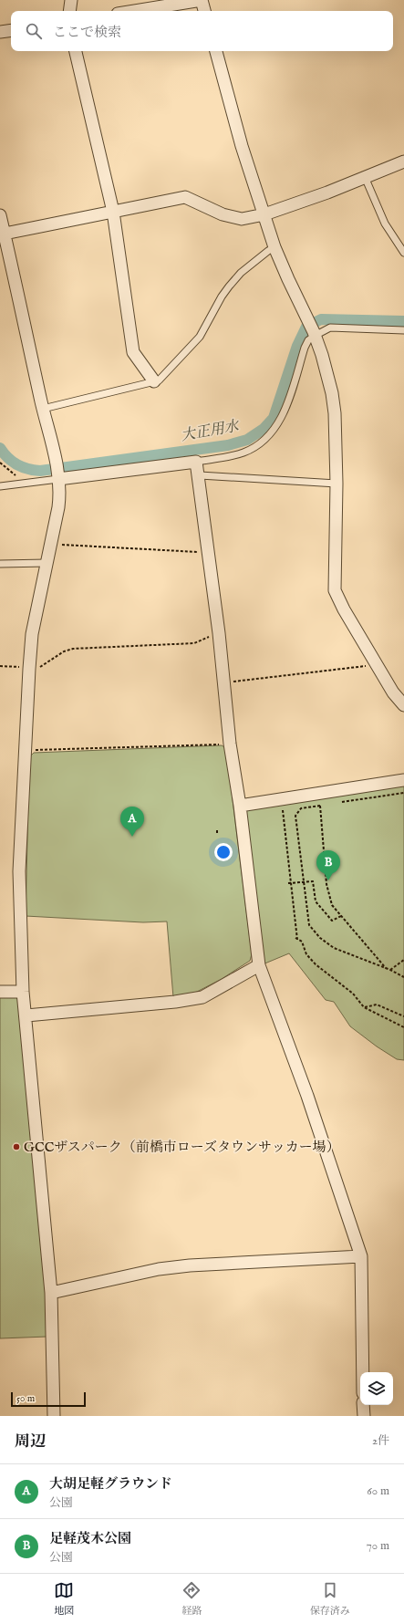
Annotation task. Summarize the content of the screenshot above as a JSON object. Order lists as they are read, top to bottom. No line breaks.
{"water":["大正用水"],"places":["GCCザスパーク（前橋市ローズタウンサッカー場）"],"scale_bar":"50 m","page":{"search":"ここで検索","pins":["A","B"],"scale":"50 m","heading":["周辺","2件"],"list":[{"mark":"A","name":"大胡足軽グラウンド","note":"公園","value":"60 m"},{"mark":"B","name":"足軽茂木公園","note":"公園","value":"70 m"}],"nav":["地図","経路","保存済み"]}}
